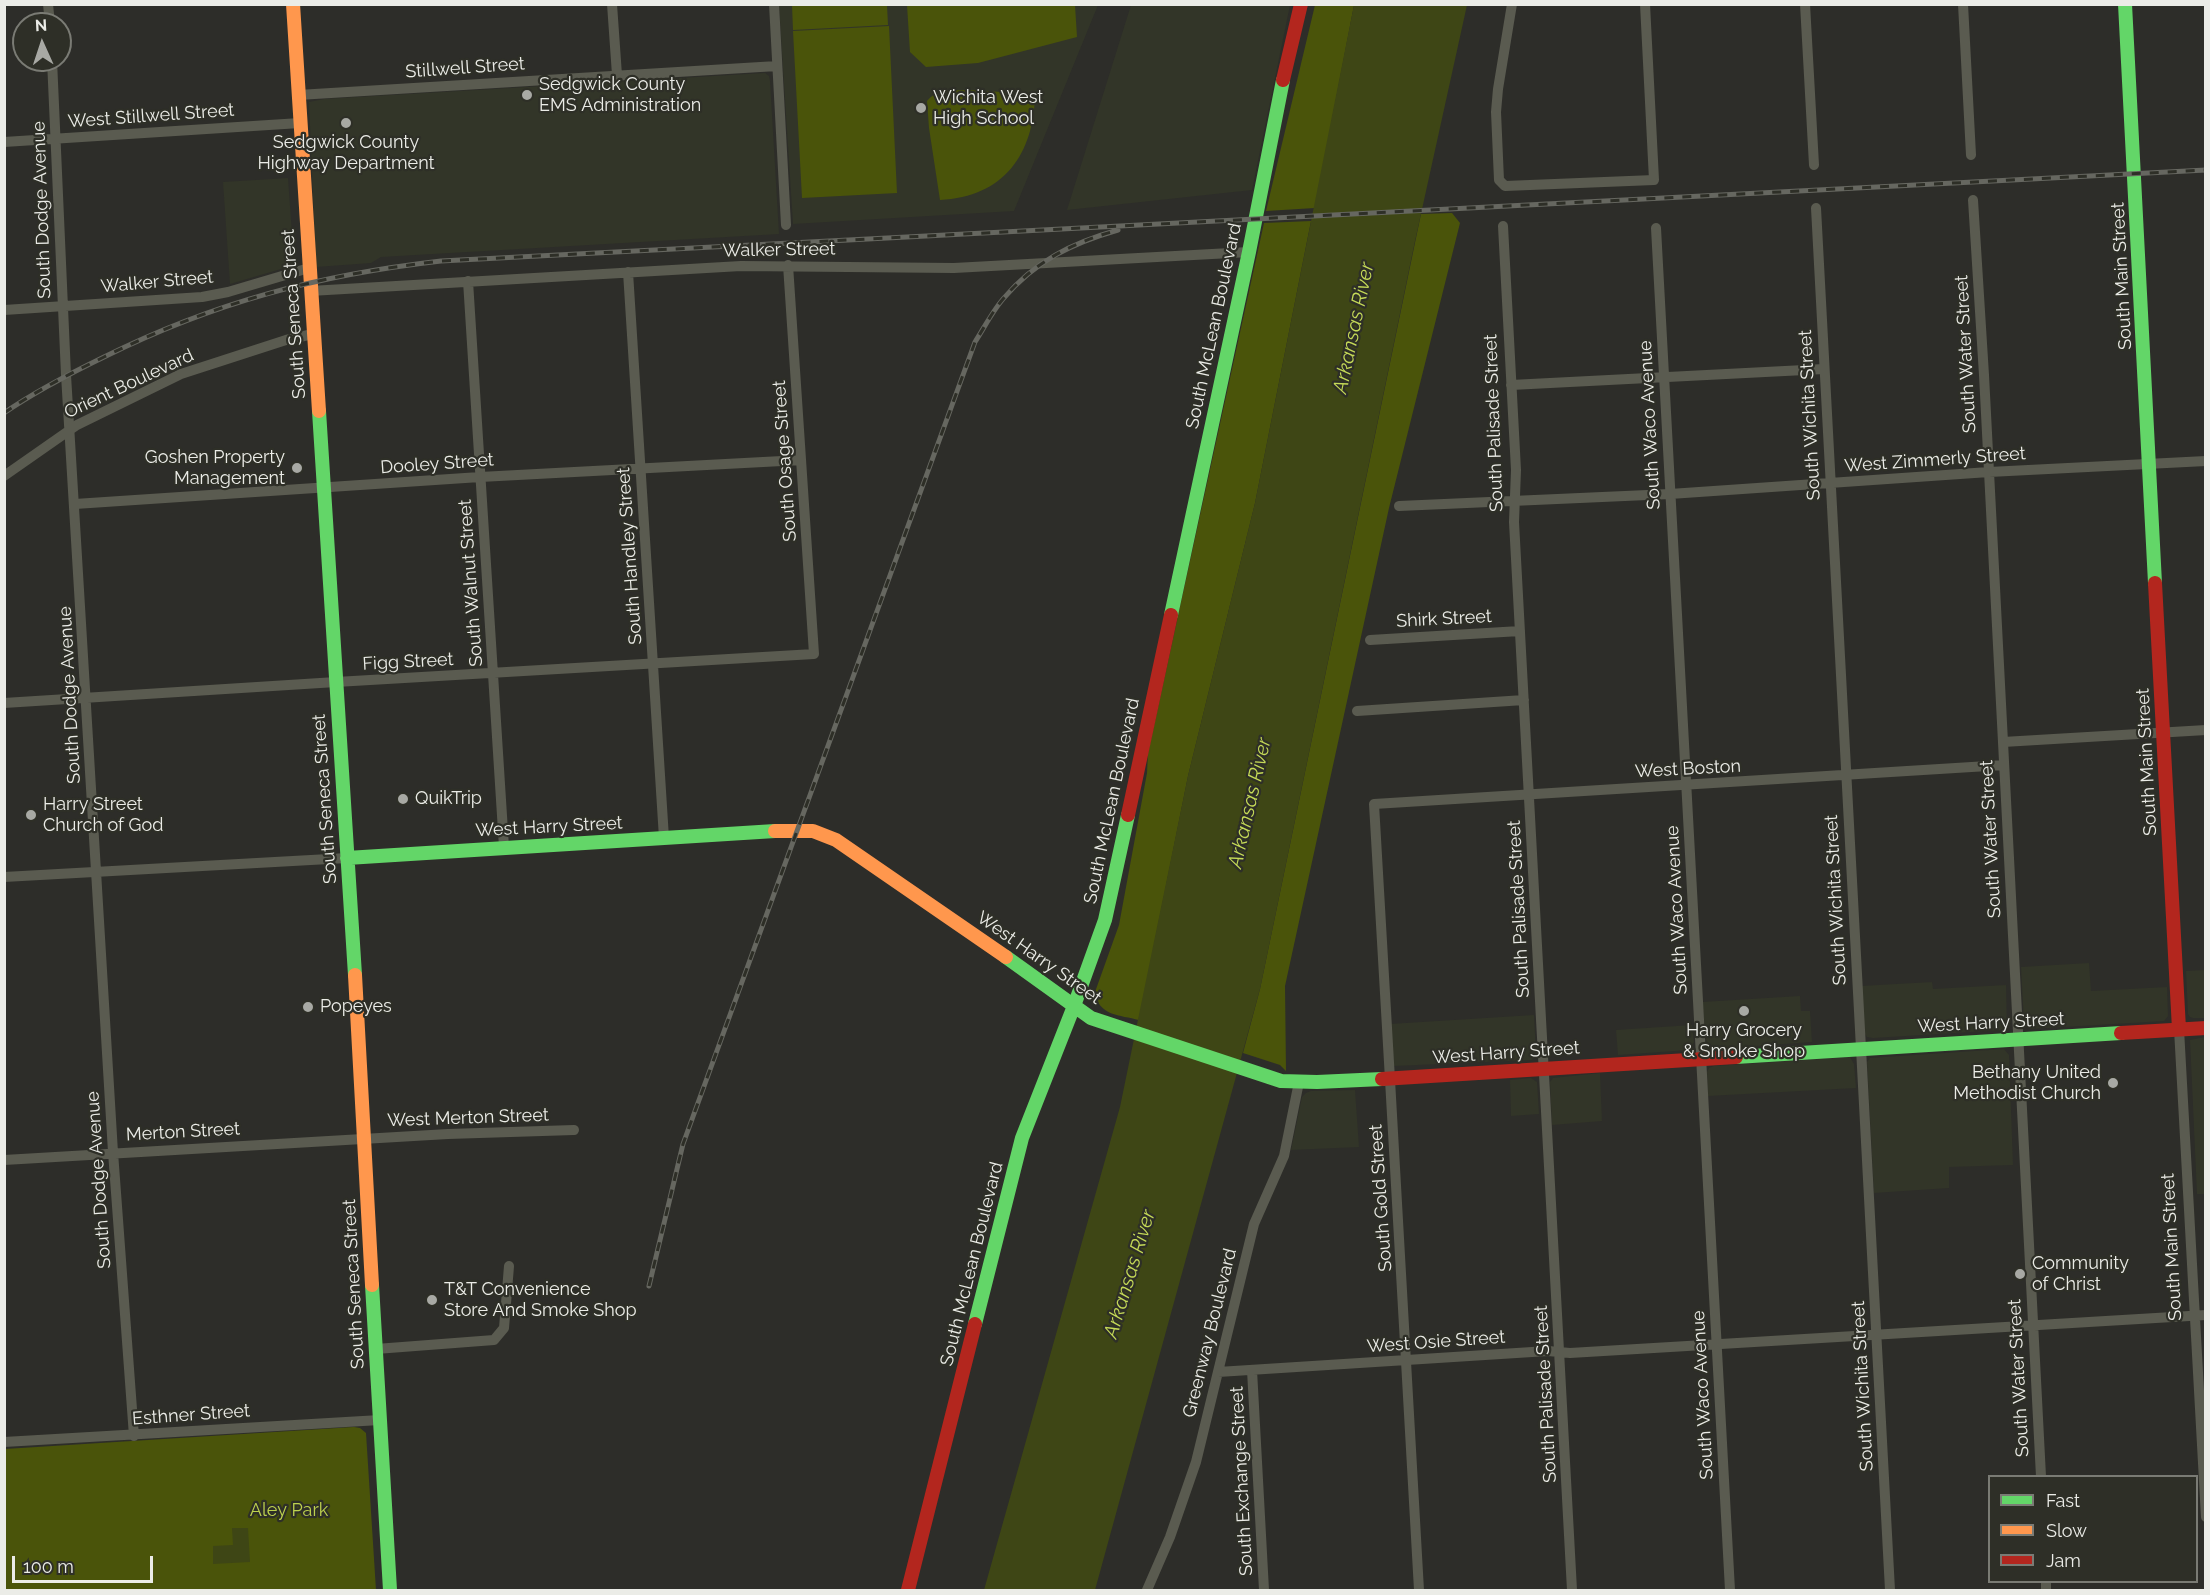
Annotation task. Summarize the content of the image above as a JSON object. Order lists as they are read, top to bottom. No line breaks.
{"streets":{"street":["Stillwell Street","West Stillwell Street","South Dodge Avenue","Walker Street","South Main Street","South Seneca Street","South McLean Boulevard","South Water Street","Orient Boulevard","South Wichita Street","South Palisade Street","South Waco Avenue","West Zimmerly Street","South Osage Street","Dooley Street","South Handley Street","South Walnut Street","Shirk Street","Figg Street","West Boston","West Harry Street","West Merton Street","Merton Street","South Gold Street","Greenway Boulevard","West Osie Street","Esthner Street","South Exchange Street"]},"crossings":[["Stillwell Street","South Seneca Street"],["West Stillwell Street","South Dodge Avenue"],["West Stillwell Street","South Seneca Street"],["South Dodge Avenue","Walker Street"],["South Dodge Avenue","Orient Boulevard"],["South Dodge Avenue","Dooley Street"],["South Dodge Avenue","Figg Street"],["South Dodge Avenue","West Harry Street"],["South Dodge Avenue","Merton Street"],["South Dodge Avenue","Esthner Street"],["Walker Street","South Seneca Street"],["Walker Street","South McLean Boulevard"],["Walker Street","South Osage Street"],["Walker Street","South Handley Street"],["Walker Street","South Walnut Street"],["South Main Street","West Zimmerly Street"],["South Main Street","West Harry Street"],["South Main Street","West Osie Street"],["South Seneca Street","Orient Boulevard"],["South Seneca Street","Dooley Street"],["South Seneca Street","Figg Street"],["South Seneca Street","West Harry Street"],["South Seneca Street","West Merton Street"],["South Seneca Street","Merton Street"],["South Seneca Street","Esthner Street"],["South McLean Boulevard","West Harry Street"],["South Water Street","West Zimmerly Street"],["South Water Street","West Boston"],["South Water Street","West Harry Street"],["South Water Street","West Osie Street"],["South Wichita Street","West Zimmerly Street"],["South Wichita Street","West Boston"],["South Wichita Street","West Harry Street"],["South Wichita Street","West Osie Street"],["South Palisade Street","West Zimmerly Street"],["South Palisade Street","Shirk Street"],["South Palisade Street","West Boston"],["South Palisade Street","West Harry Street"],["South Palisade Street","West Osie Street"],["South Waco Avenue","West Zimmerly Street"],["South Waco Avenue","West Boston"],["South Waco Avenue","West Harry Street"],["South Waco Avenue","West Osie Street"],["South Osage Street","Dooley Street"],["South Osage Street","Figg Street"],["Dooley Street","South Handley Street"],["Dooley Street","South Walnut Street"],["South Handley Street","Figg Street"],["South Handley Street","West Harry Street"],["South Walnut Street","Figg Street"],["South Walnut Street","West Harry Street"],["West Boston","South Gold Street"],["West Harry Street","South Gold Street"],["West Harry Street","Greenway Boulevard"],["West Merton Street","Merton Street"],["South Gold Street","West Osie Street"],["Greenway Boulevard","West Osie Street"],["West Osie Street","South Exchange Street"]],"water":["Arkansas River"],"parks":["Aley Park"],"places":["Sedgwick County EMS Administration","Wichita West High School","Sedgwick County Highway Department","Goshen Property Management","QuikTrip","Harry Street Church of God","Popeyes","Harry Grocery & Smoke Shop","Bethany United Methodist Church","Community of Christ","T&T Convenience Store And Smoke Shop"],"legend":["Fast","Slow","Jam"],"scale_bar":"100 m","north":"top"}
